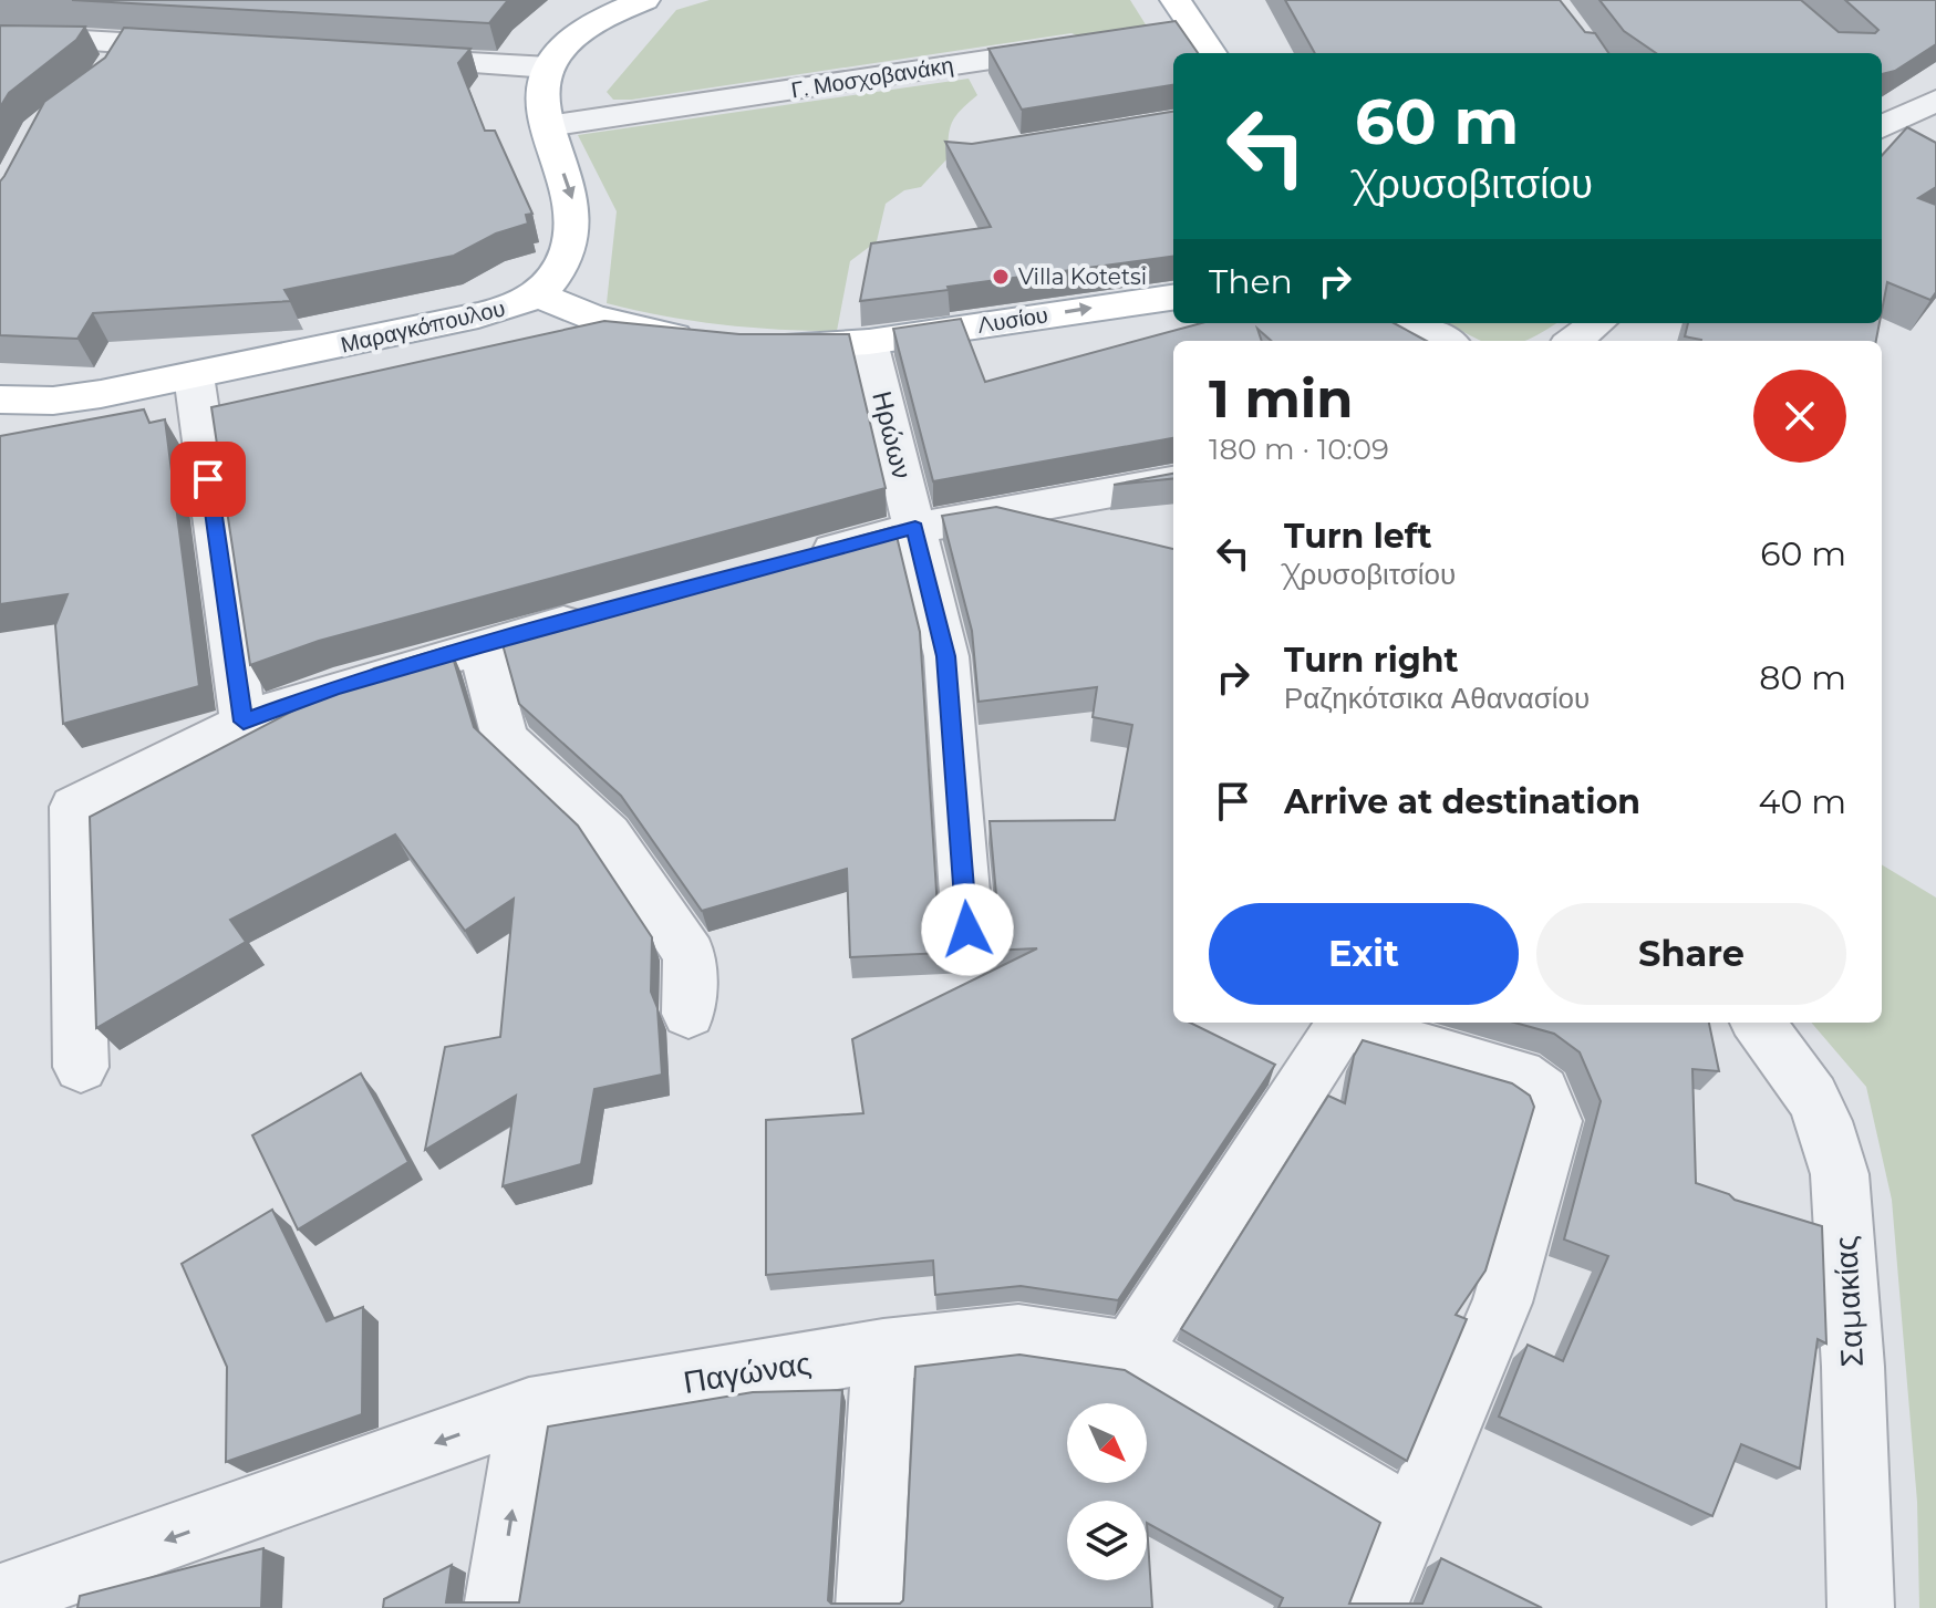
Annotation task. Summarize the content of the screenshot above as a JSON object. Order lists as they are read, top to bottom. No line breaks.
{"streets":{"main road":["Λυσίου","Μαραγκόπουλου"],"street":["Γ. Μοσχοβανάκη","Ηρώων","Σαμακίας","Παγώνας"]},"crossings":[["Γ. Μοσχοβανάκη","Μαραγκόπουλου"],["Λυσίου","Μαραγκόπουλου"],["Λυσίου","Ηρώων"]],"one_way":["Λυσίου","Παγώνας"],"places":["Villa Kotetsi"],"north":"bottom right","page":{"turn":["60 m","Χρυσοβιτσίου"],"then":"Then","heading":["1 min","180 m · 10:09"],"list":[{"name":"Turn left","note":"Χρυσοβιτσίου","value":"60 m"},{"name":"Turn right","note":"Ραζηκότσικα Αθανασίου","value":"80 m"},{"name":"Arrive at destination","value":"40 m"}],"buttons":["Exit","Share"]}}
